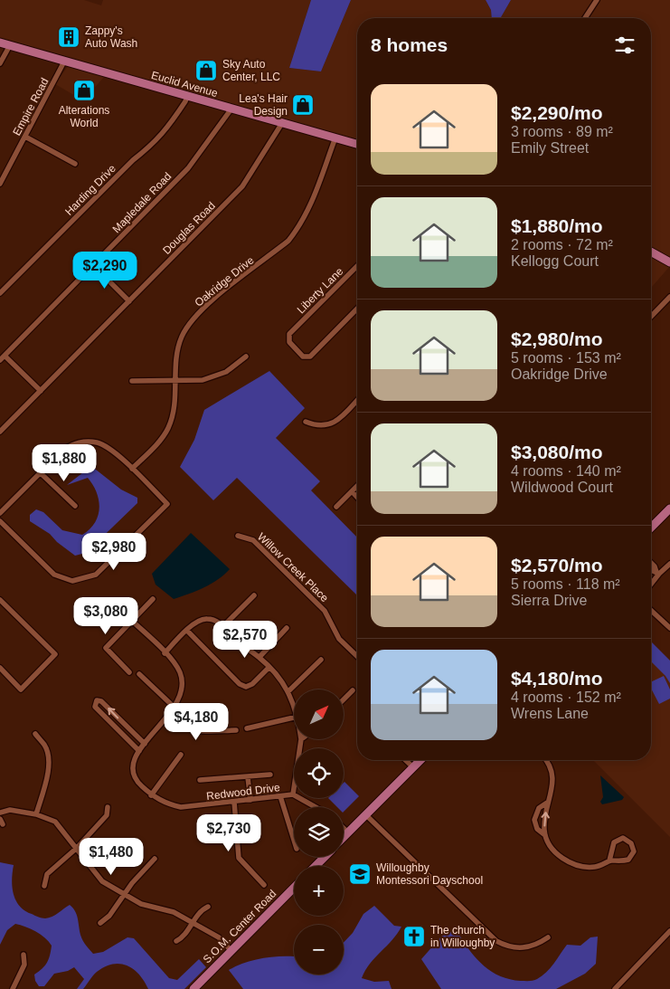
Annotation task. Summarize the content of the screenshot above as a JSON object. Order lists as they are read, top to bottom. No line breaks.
{"streets":{"main road":["Euclid Avenue","S.O.M. Center Road"],"street":["Empire Road","Harding Drive","Mapledale Road","Douglas Road","Oakridge Drive","Liberty Lane","Willow Creek Place","Redwood Drive"]},"crossings":[["Euclid Avenue","Empire Road"],["Euclid Avenue","Harding Drive"],["Euclid Avenue","Mapledale Road"],["Euclid Avenue","Douglas Road"],["Euclid Avenue","Oakridge Drive"]],"places":{"building":["Zappy's Auto Wash"],"shop":["Sky Auto Center, LLC","Alterations World","Lea's Hair Design"],"school or university":["Willoughby Montessori Dayschool"],"church":["The church in Willoughby"]},"north":"top right","page":{"heading":"8 homes","list":[{"name":"$2,290/mo","note":"3 rooms · 89 m² · Emily Street"},{"name":"$1,880/mo","note":"2 rooms · 72 m² · Kellogg Court"},{"name":"$2,980/mo","note":"5 rooms · 153 m² · Oakridge Drive"},{"name":"$3,080/mo","note":"4 rooms · 140 m² · Wildwood Court"},{"name":"$2,570/mo","note":"5 rooms · 118 m² · Sierra Drive"},{"name":"$4,180/mo","note":"4 rooms · 152 m² · Wrens Lane"}],"price":["$2,290","$1,880","$2,980","$3,080","$2,570","$4,180","$2,730","$1,480"],"map_buttons":["+","−"]}}
